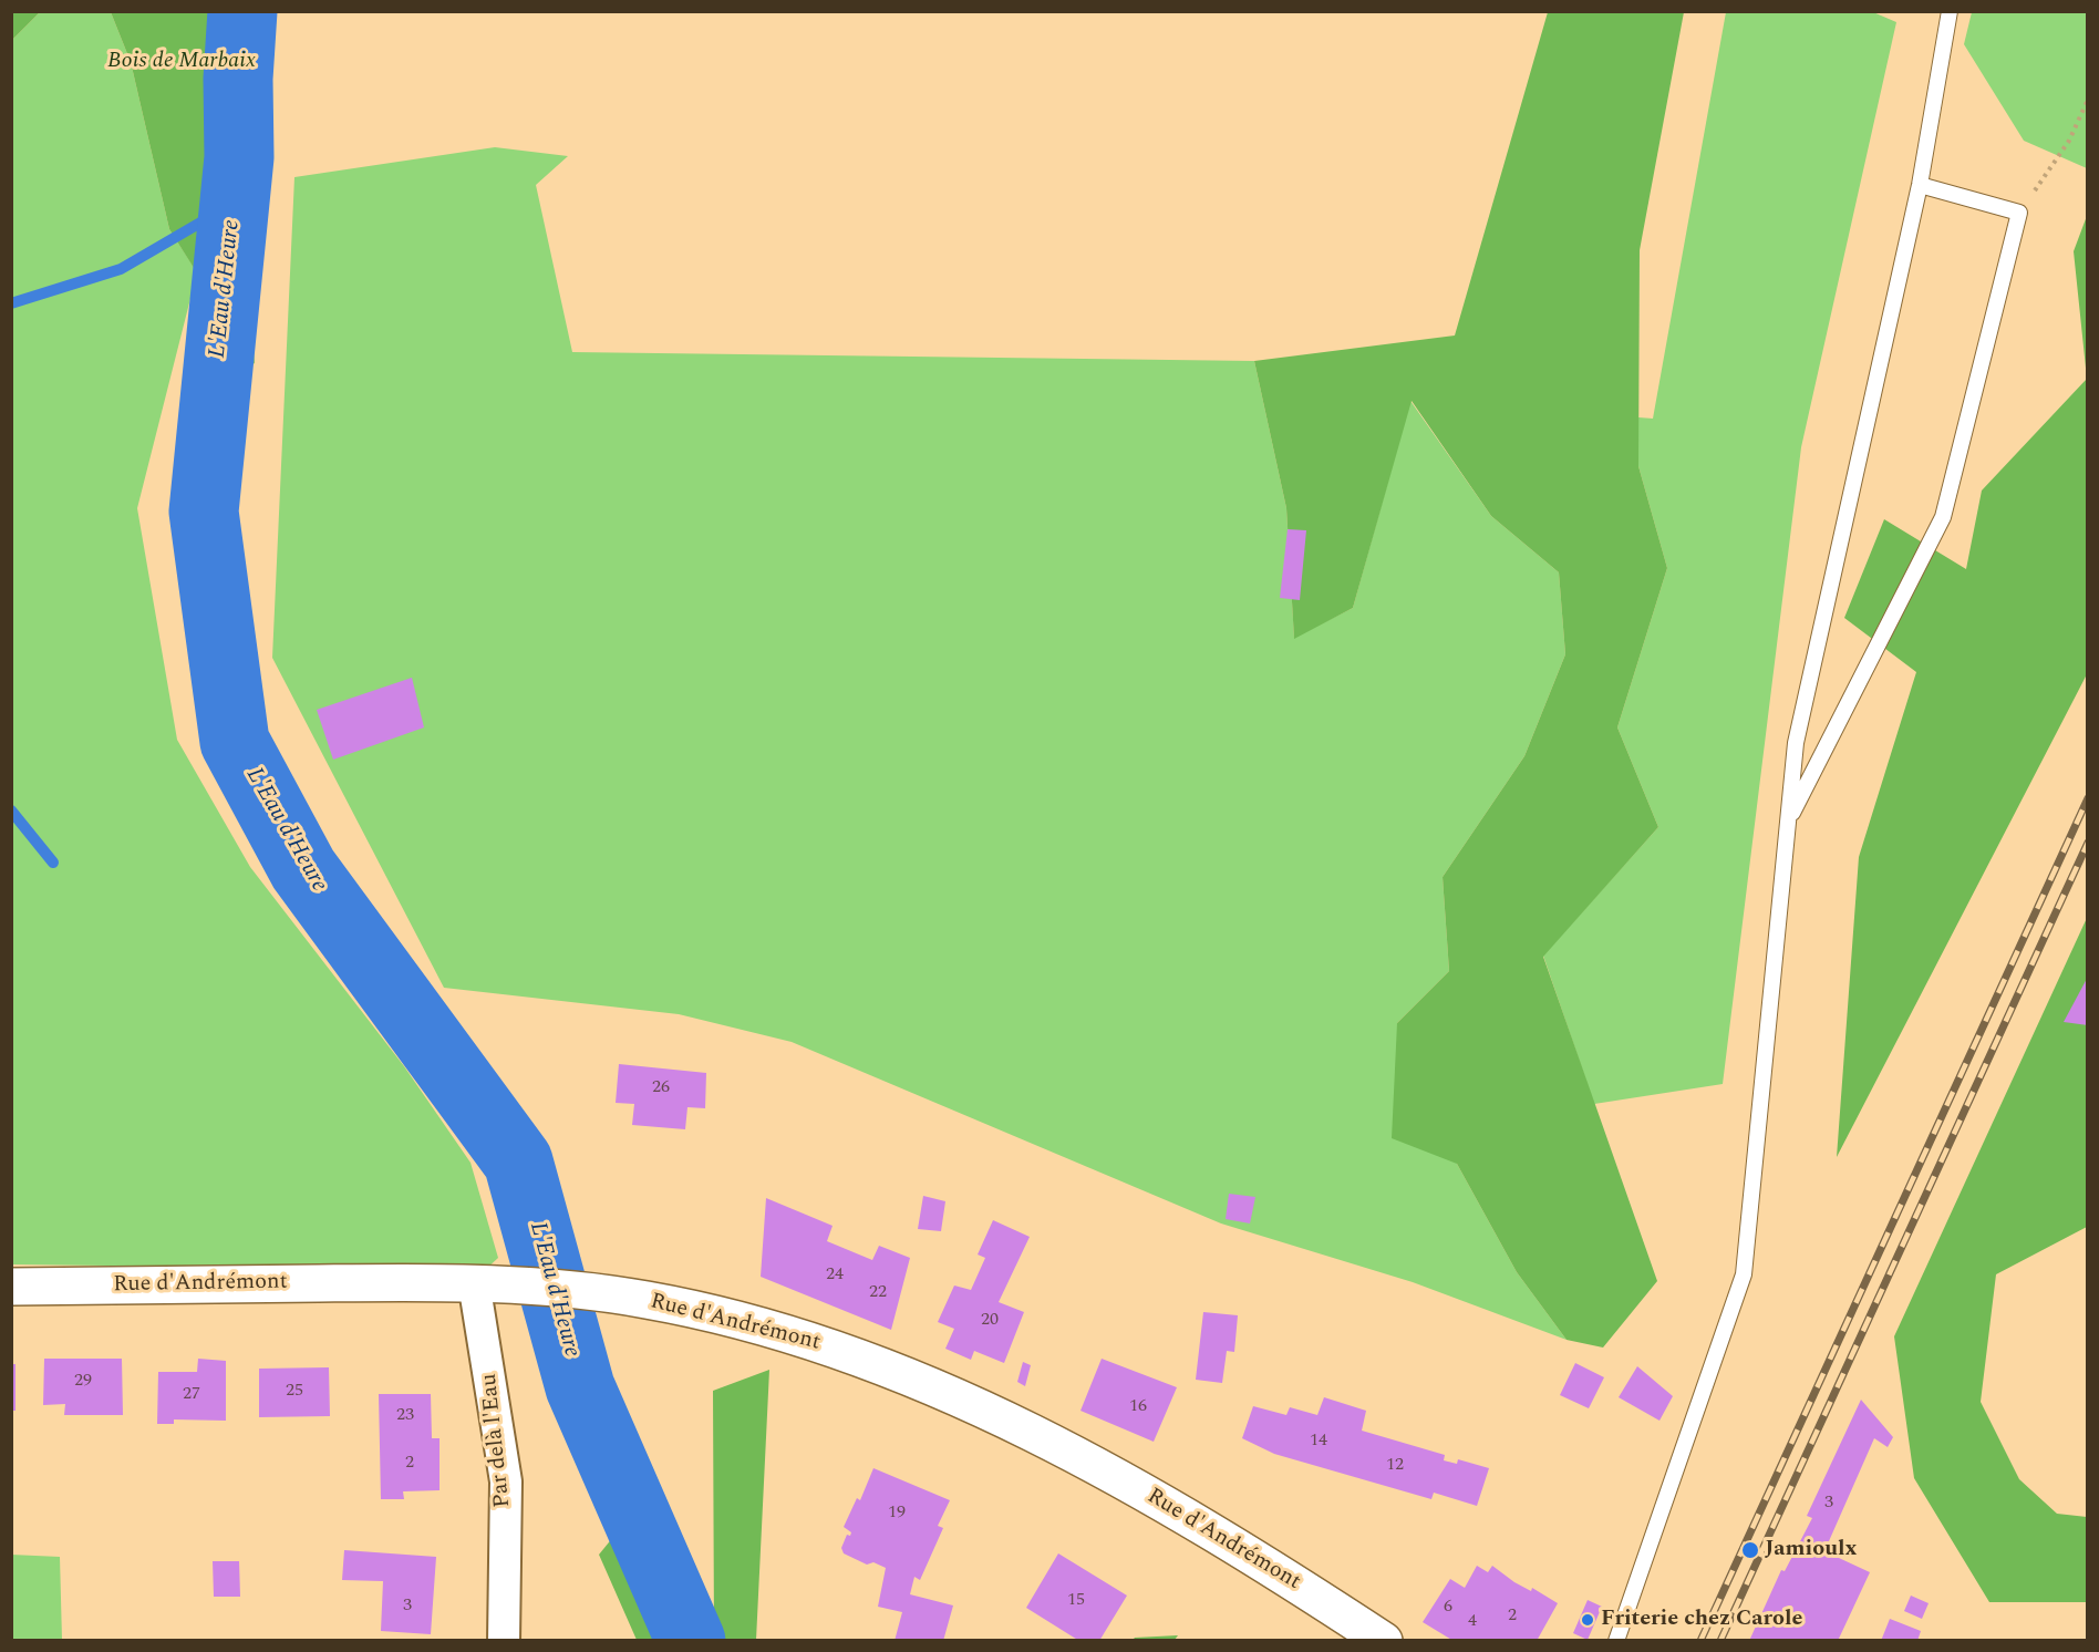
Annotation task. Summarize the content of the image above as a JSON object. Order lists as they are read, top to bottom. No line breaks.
{"streets":{"street":["Rue d'Andrémont","Par delà l'Eau"]},"crossings":[["Rue d'Andrémont","Par delà l'Eau"]],"water":["L'Eau d'Heure"],"parks":["Bois de Marbaix"],"places":["Jamioulx","Friterie chez Carole"],"house_numbers":["26","24","22","20","29","25","27","16","23","14","2","12","3","19","15","3","6","2","4"]}
